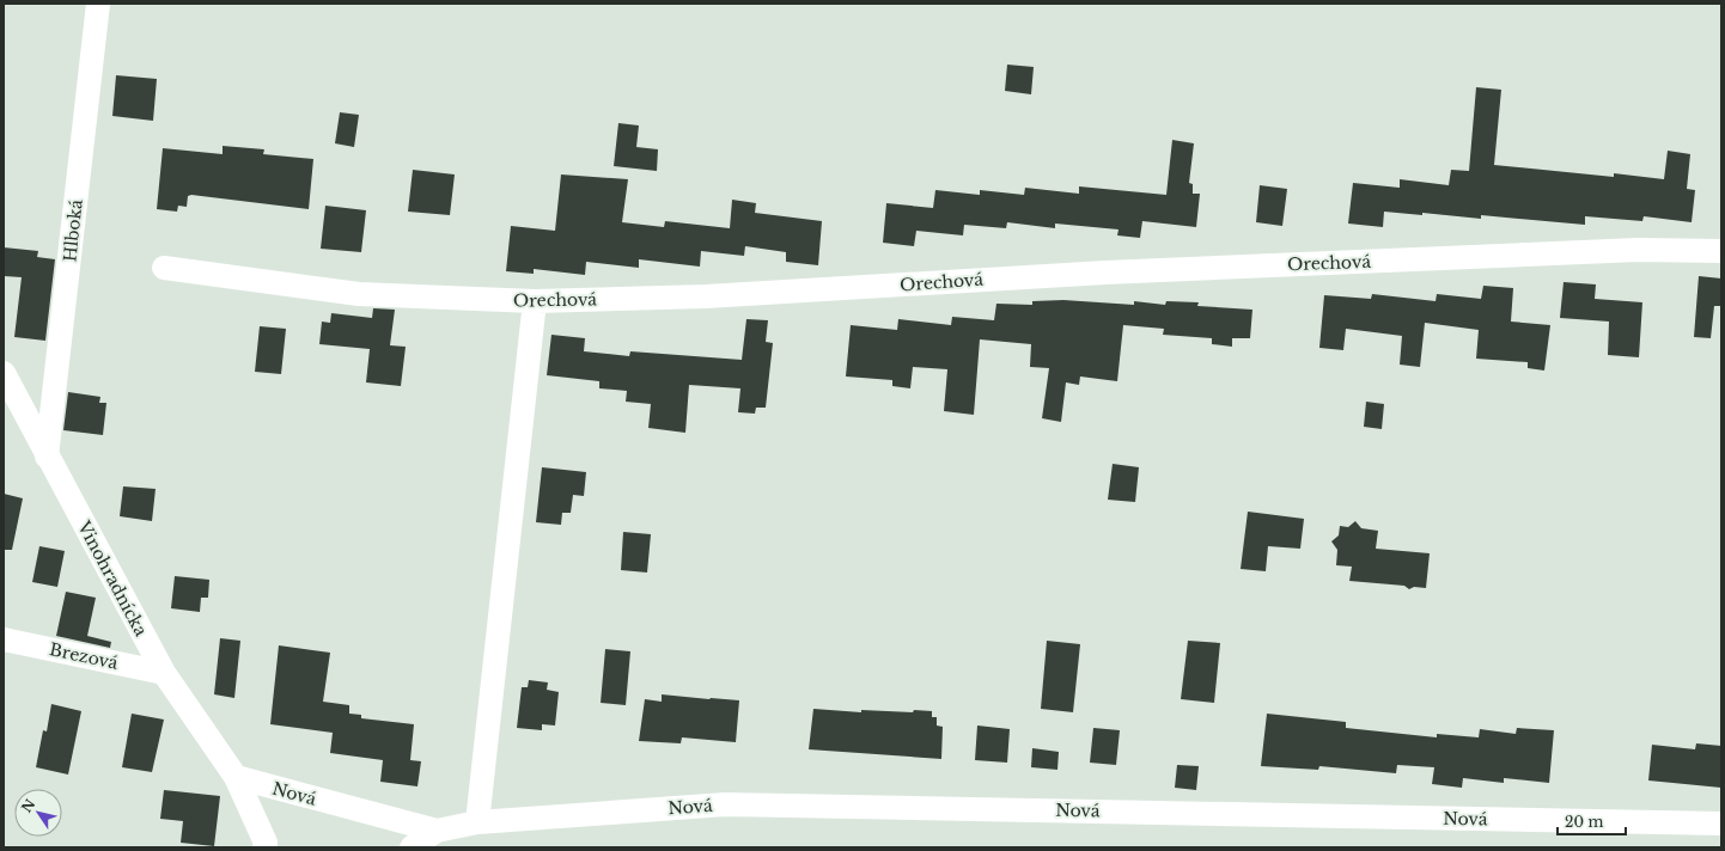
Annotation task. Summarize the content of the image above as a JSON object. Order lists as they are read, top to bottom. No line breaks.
{"streets":{"street":["Hlboká","Orechová","Vinohradnícka","Brezová","Nová"]},"crossings":[["Hlboká","Vinohradnícka"],["Vinohradnícka","Brezová"],["Vinohradnícka","Nová"]],"scale_bar":"20 m","north":"top left"}
